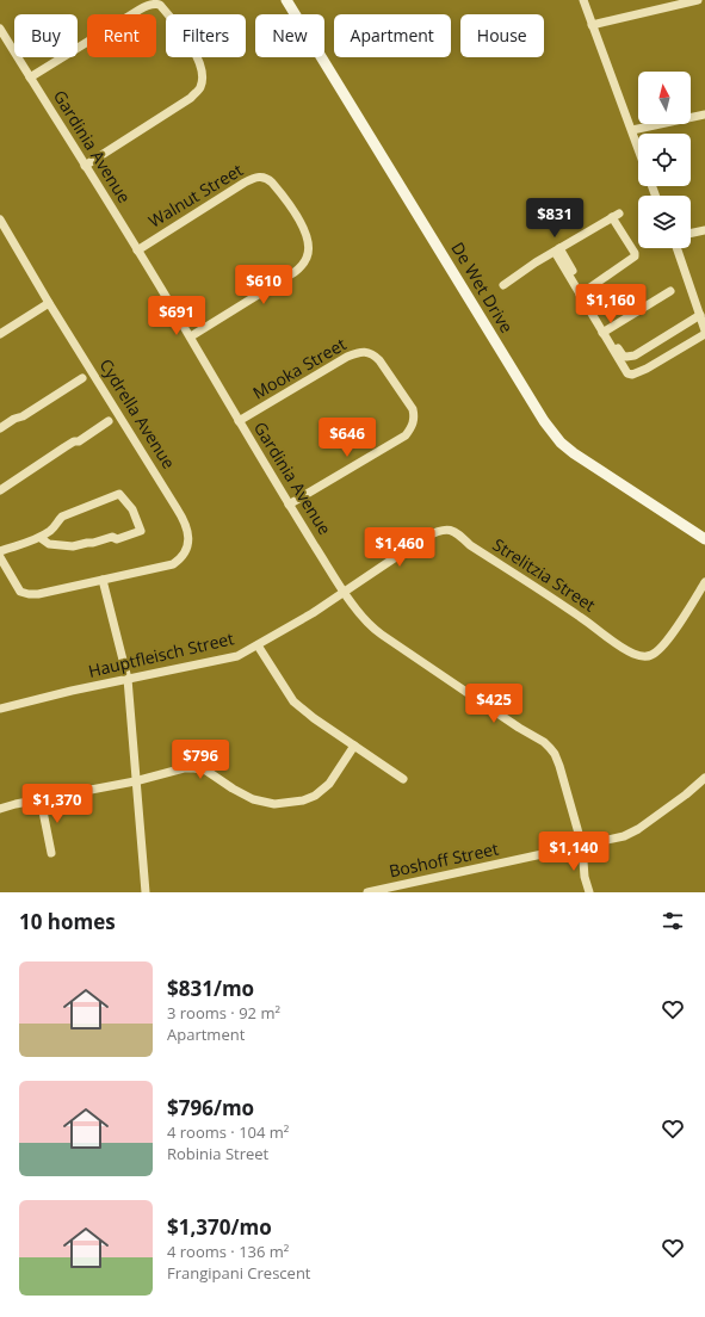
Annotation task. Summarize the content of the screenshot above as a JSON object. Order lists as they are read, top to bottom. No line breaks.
{"streets":{"street":["Gardinia Avenue","Walnut Street","De Wet Drive","Mooka Street","Cydrella Avenue","Strelitzia Street","Hauptfleisch Street","Boshoff Street"]},"crossings":[["Gardinia Avenue","Walnut Street"],["Gardinia Avenue","Mooka Street"],["Gardinia Avenue","Strelitzia Street"],["Gardinia Avenue","Hauptfleisch Street"],["Gardinia Avenue","Boshoff Street"],["Strelitzia Street","Hauptfleisch Street"]],"north":"top","page":{"chip":["Buy","Rent","Filters","New","Apartment","House"],"price":["$831","$610","$1,160","$691","$646","$1,460","$425","$796","$1,370","$1,140"],"heading":"10 homes","list":[{"name":"$831/mo","note":"3 rooms · 92 m² · Apartment"},{"name":"$796/mo","note":"4 rooms · 104 m² · Robinia Street"},{"name":"$1,370/mo","note":"4 rooms · 136 m² · Frangipani Crescent"}]}}
